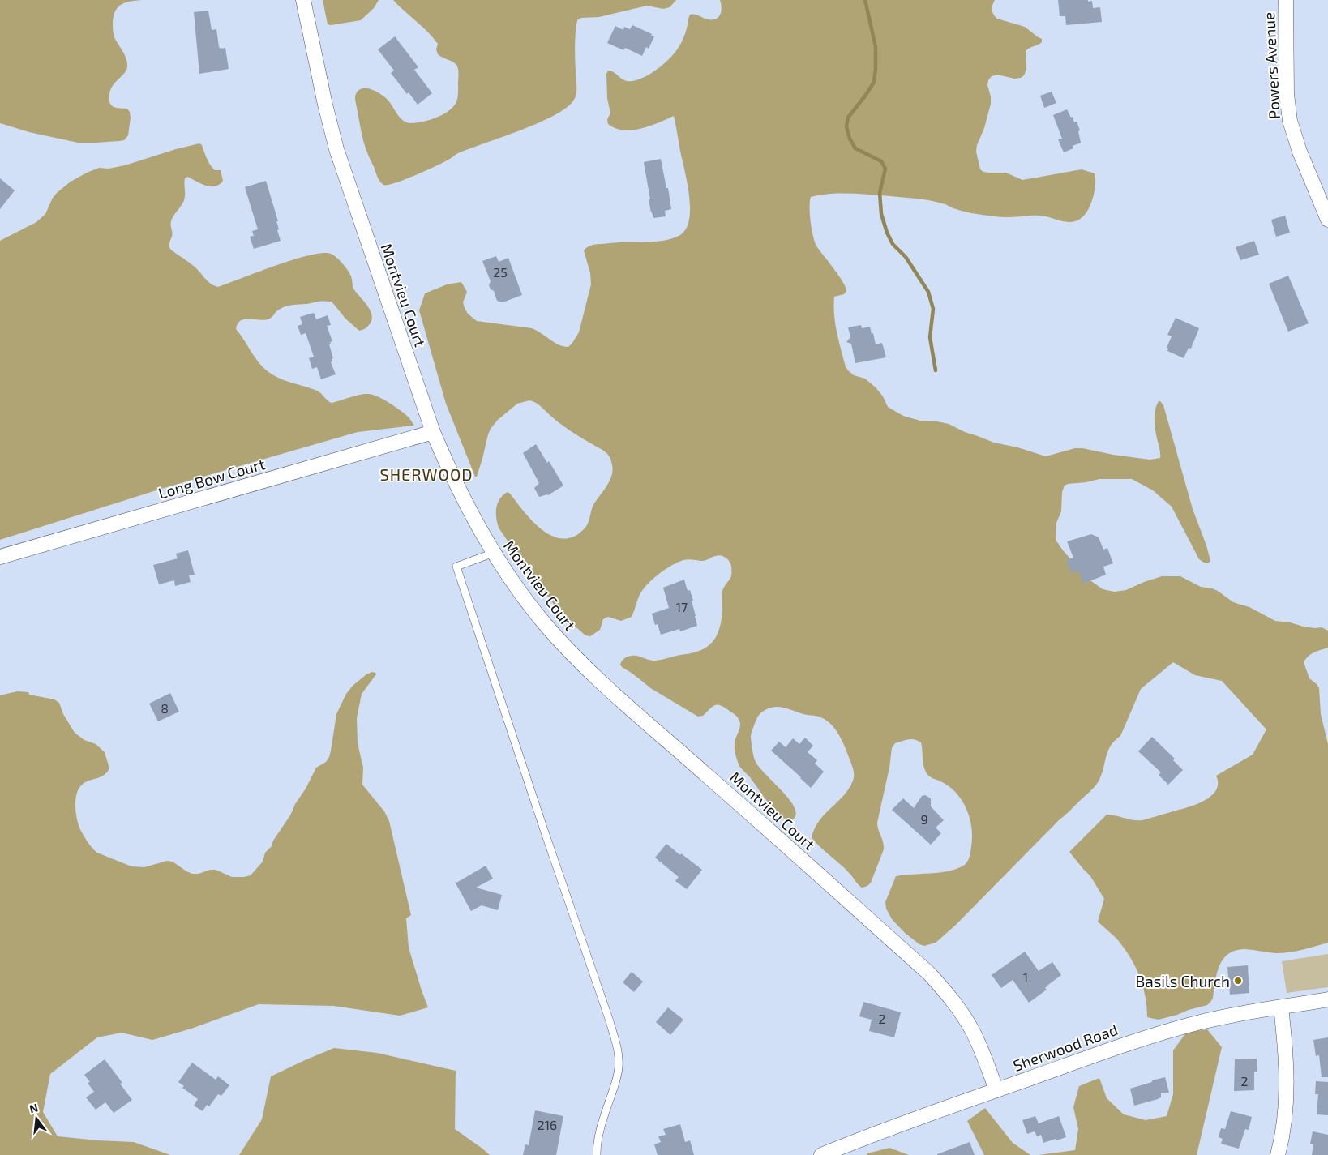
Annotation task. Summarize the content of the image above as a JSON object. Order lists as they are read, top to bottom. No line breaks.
{"streets":{"street":["Powers Avenue","Montvieu Court","Long Bow Court","Sherwood Road"]},"crossings":[["Montvieu Court","Long Bow Court"],["Montvieu Court","Sherwood Road"]],"districts":["SHERWOOD"],"places":["Basils Church"],"house_numbers":["25","17","8","9","1","2","2","216"],"north":"top"}
